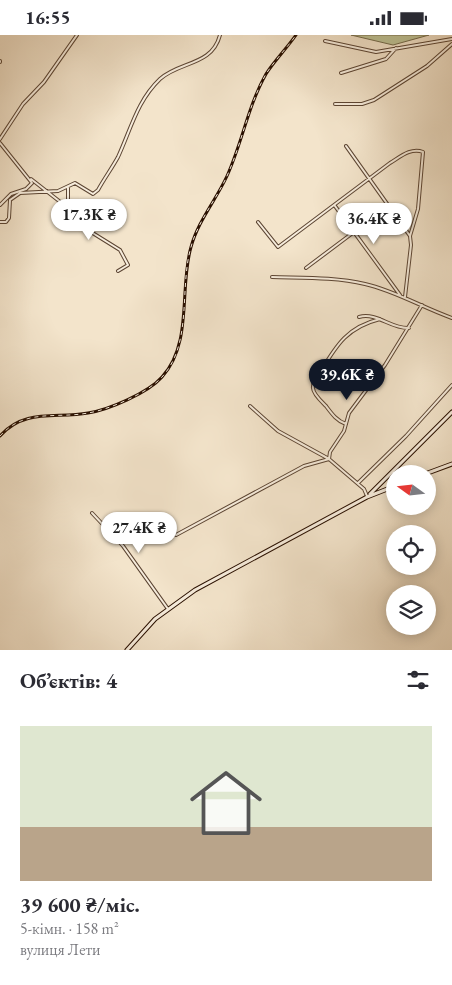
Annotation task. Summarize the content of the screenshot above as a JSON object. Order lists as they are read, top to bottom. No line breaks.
{"north":"left","page":{"status":"16:55","price":["17.3K ₴","36.4K ₴","39.6K ₴","27.4K ₴"],"heading":"Об’єктів: 4","list":[{"name":"39 600 ₴/міс.","note":"5-кімн. · 158 m² · вулиця Лети"}]}}
